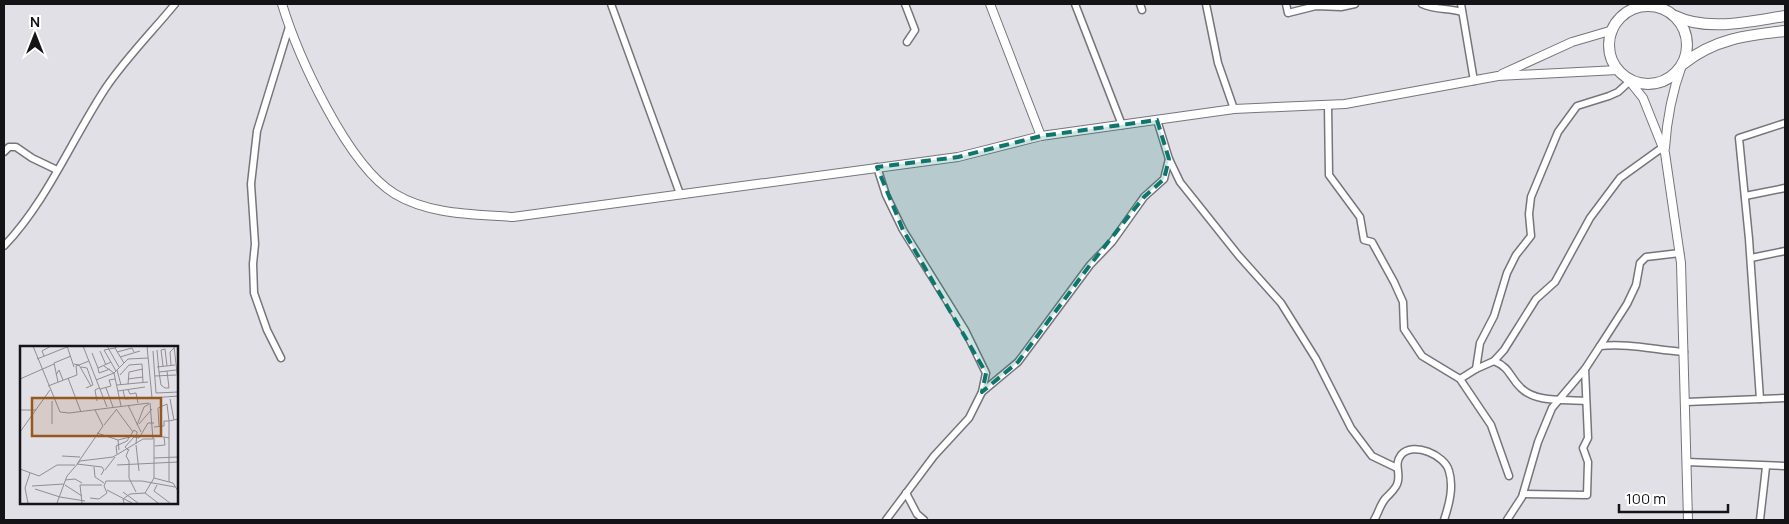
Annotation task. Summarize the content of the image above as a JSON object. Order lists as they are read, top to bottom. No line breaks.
{"scale_bar":"100 m","north":"top"}
